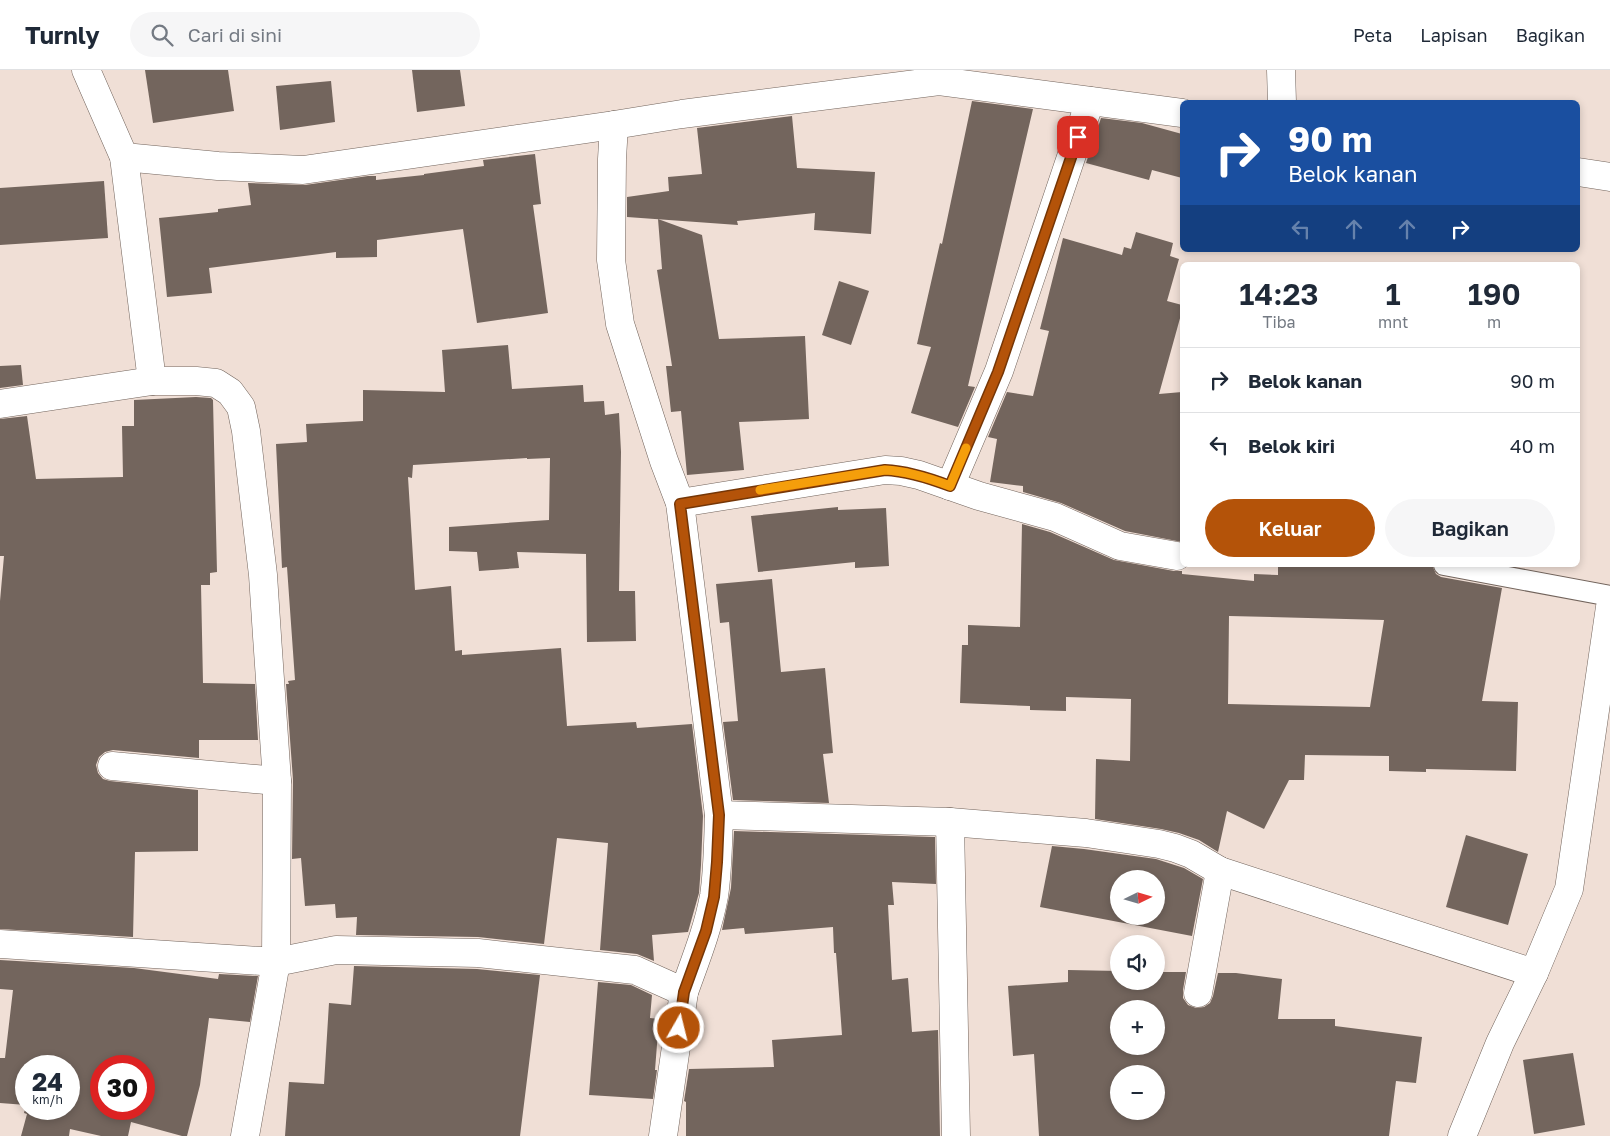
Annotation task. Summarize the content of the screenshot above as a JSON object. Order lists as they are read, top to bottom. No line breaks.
{"north":"right","page":{"header":"Turnly","search":"Cari di sini","nav":["Peta","Lapisan","Bagikan"],"turn":["90 m","Belok kanan"],"eta":["14:23","Tiba","1","mnt","190","m"],"list":[{"name":"Belok kanan","value":"90 m"},{"name":"Belok kiri","value":"40 m"}],"buttons":["Keluar","Bagikan"],"map_buttons":["+","−"],"speed":"24 km/h","limit":"30"}}
